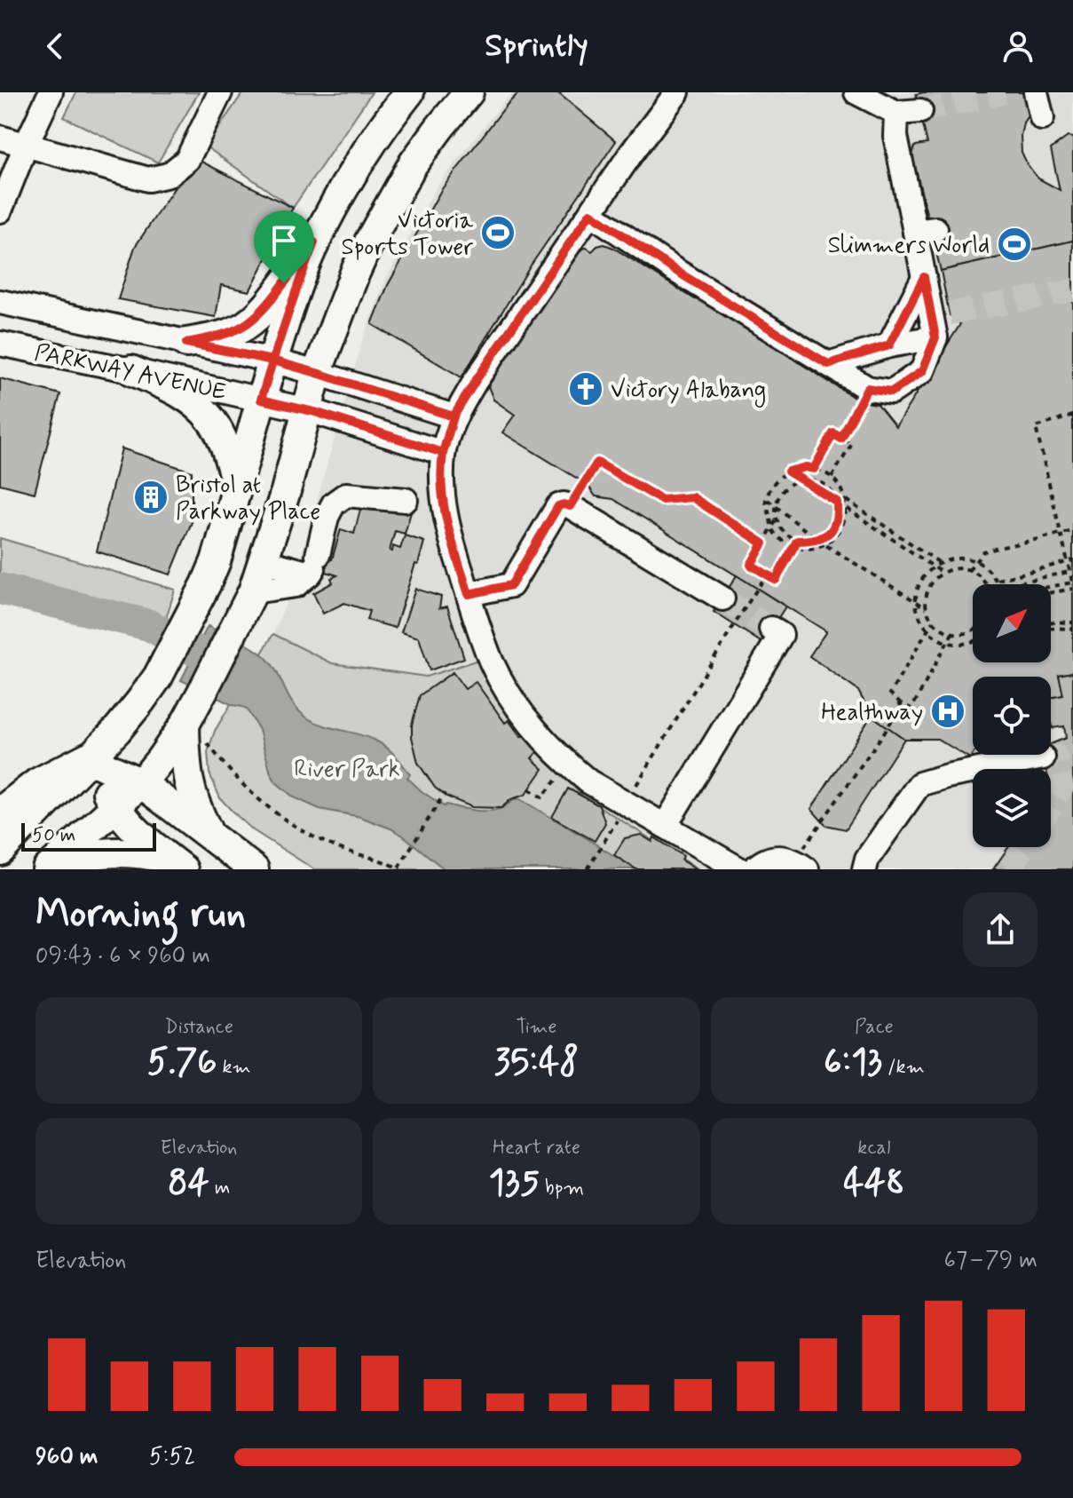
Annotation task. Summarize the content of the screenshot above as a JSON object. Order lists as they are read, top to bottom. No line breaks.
{"streets":{"street":["PARKWAY AVENUE"]},"parks":["River Park"],"places":{"sports":["Victoria Sports Tower","Slimmers World"],"church":["Victory Alabang"],"building":["Bristol at Parkway Place"],"hospital":["Healthway"]},"scale_bar":"50 m","north":"top right","page":{"header":"Sprintly","scale":"50 m","heading":["Morning run","09:43 · 6 × 960 m"],"stats":[["Distance","5.76 km"],["Time","35:48"],["Pace","6:13 /km"],["Elevation","84 m"],["Heart rate","135 bpm"],["kcal","448"]],"chart":["Elevation","67–79 m"],"list":[{"name":"960 m","note":"5:52"}]}}
